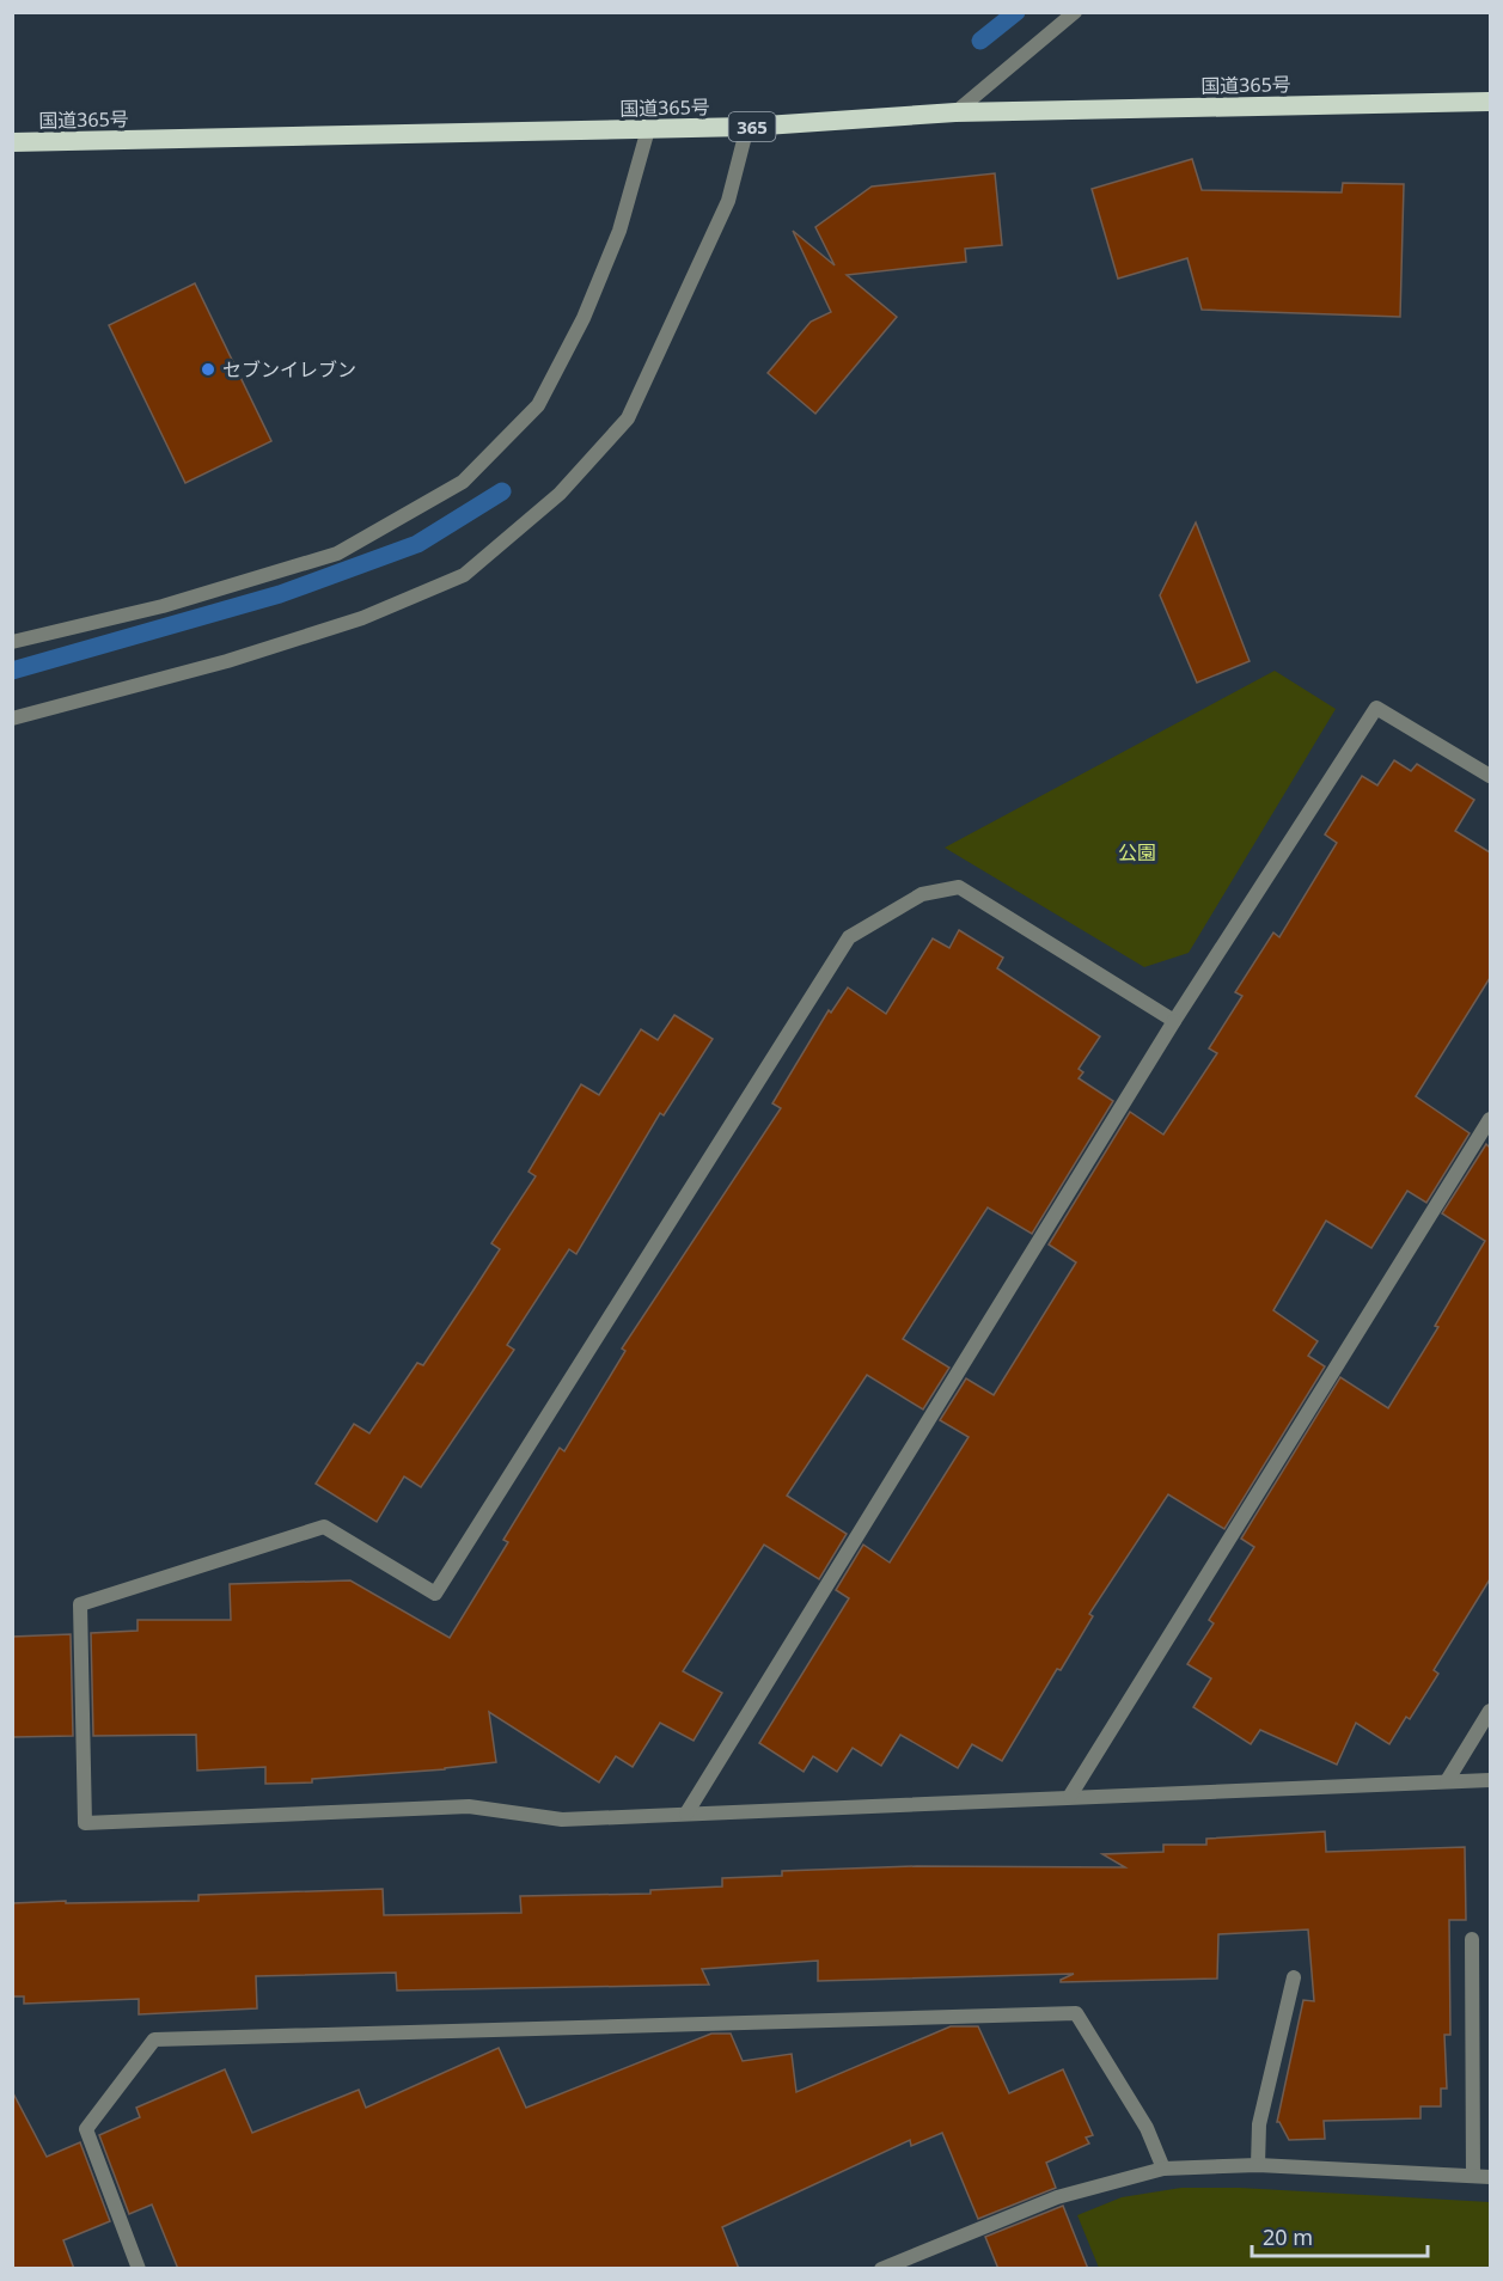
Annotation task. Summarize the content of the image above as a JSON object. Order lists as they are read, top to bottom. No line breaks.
{"streets":{"highway":["国道365号","365"]},"parks":["公園"],"places":["セブンイレブン"],"scale_bar":"20 m"}
